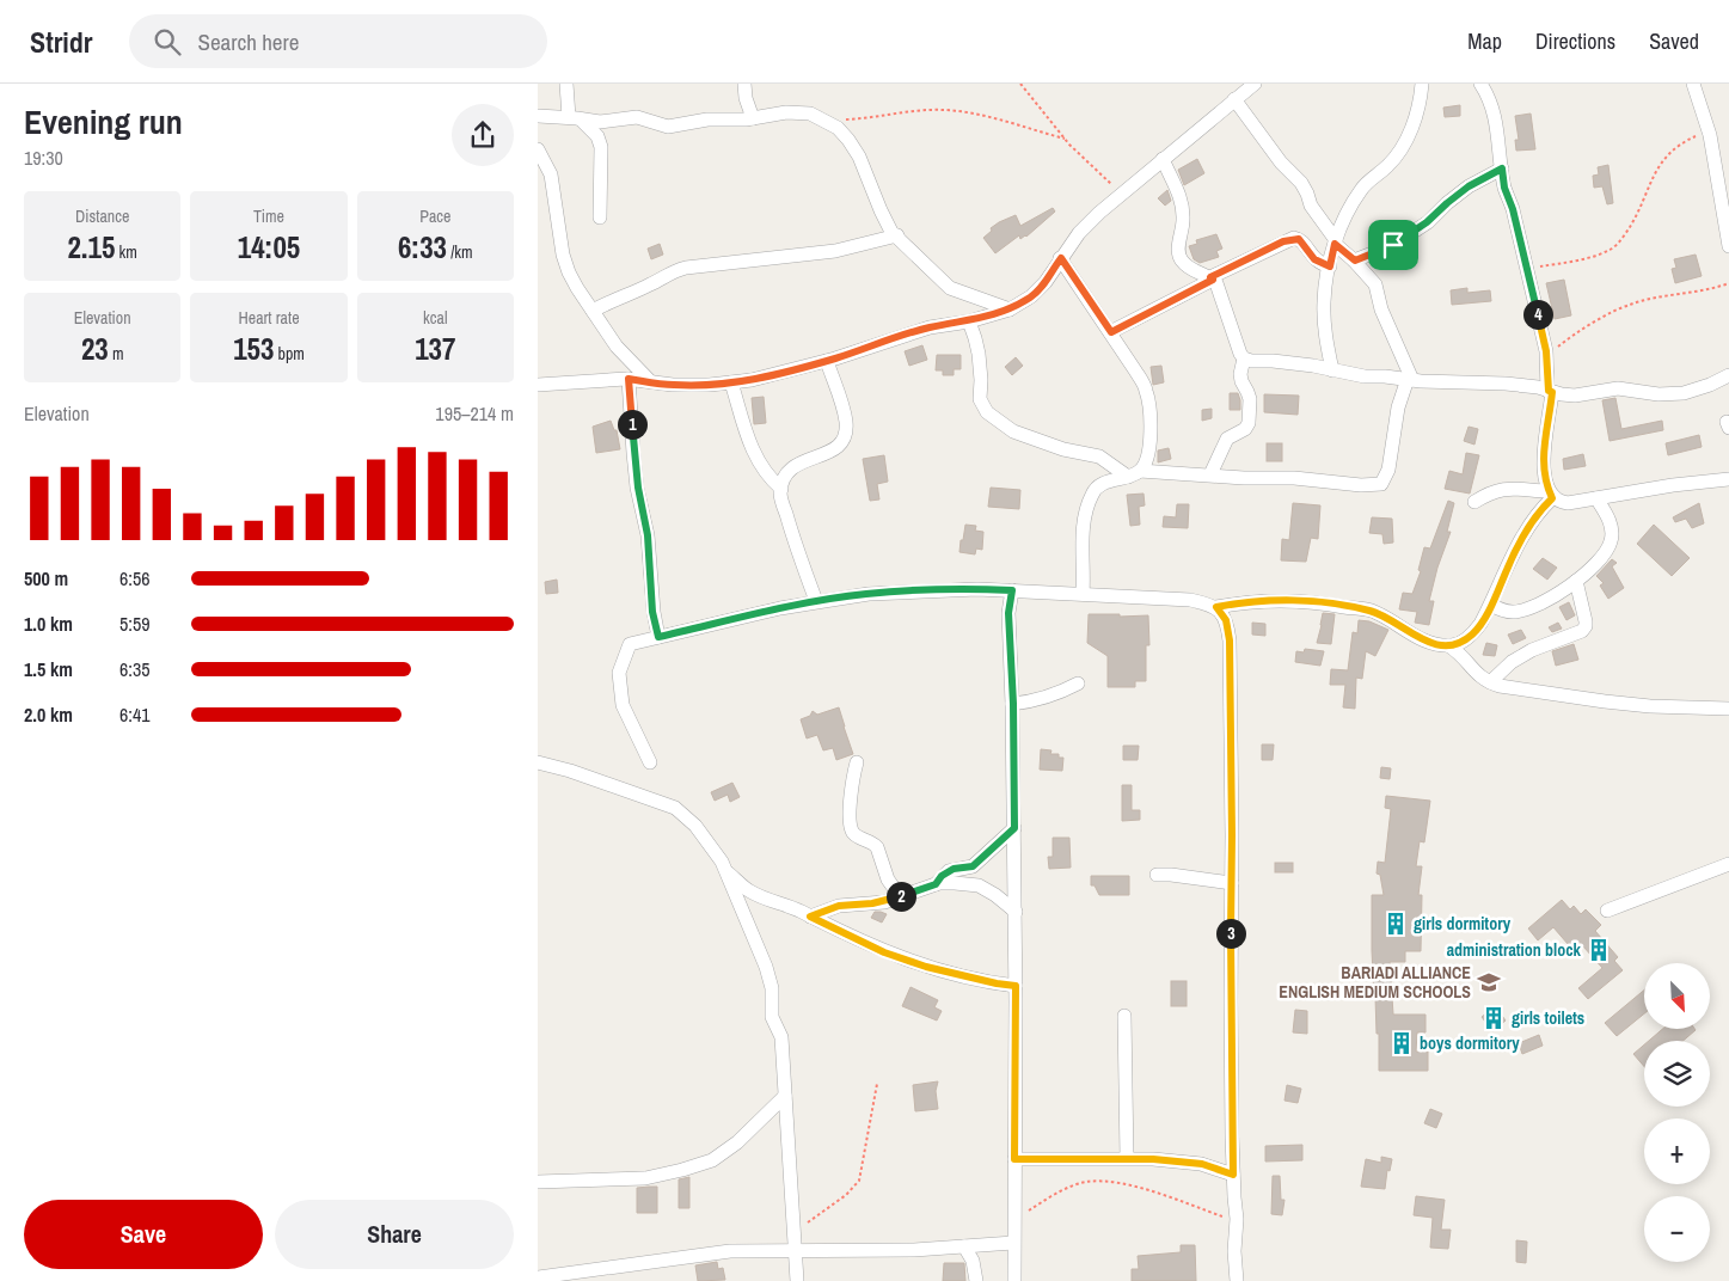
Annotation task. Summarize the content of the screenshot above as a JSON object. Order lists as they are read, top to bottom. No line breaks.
{"places":{"building":["girls dormitory","administration block","girls toilets","boys dormitory"],"school or university":["BARIADI ALLIANCE ENGLISH MEDIUM SCHOOLS"]},"north":"bottom right","page":{"header":"Stridr","search":"Search here","nav":["Map","Directions","Saved"],"heading":["Evening run","19:30"],"stats":[["Distance","2.15 km"],["Time","14:05"],["Pace","6:33 /km"],["Elevation","23 m"],["Heart rate","153 bpm"],["kcal","137"]],"pins":["4","1","2","3"],"chart":["Elevation","195–214 m"],"list":[{"name":"500 m","note":"6:56"},{"name":"1.0 km","note":"5:59"},{"name":"1.5 km","note":"6:35"},{"name":"2.0 km","note":"6:41"}],"map_buttons":["+","−"],"buttons":["Save","Share"]}}
